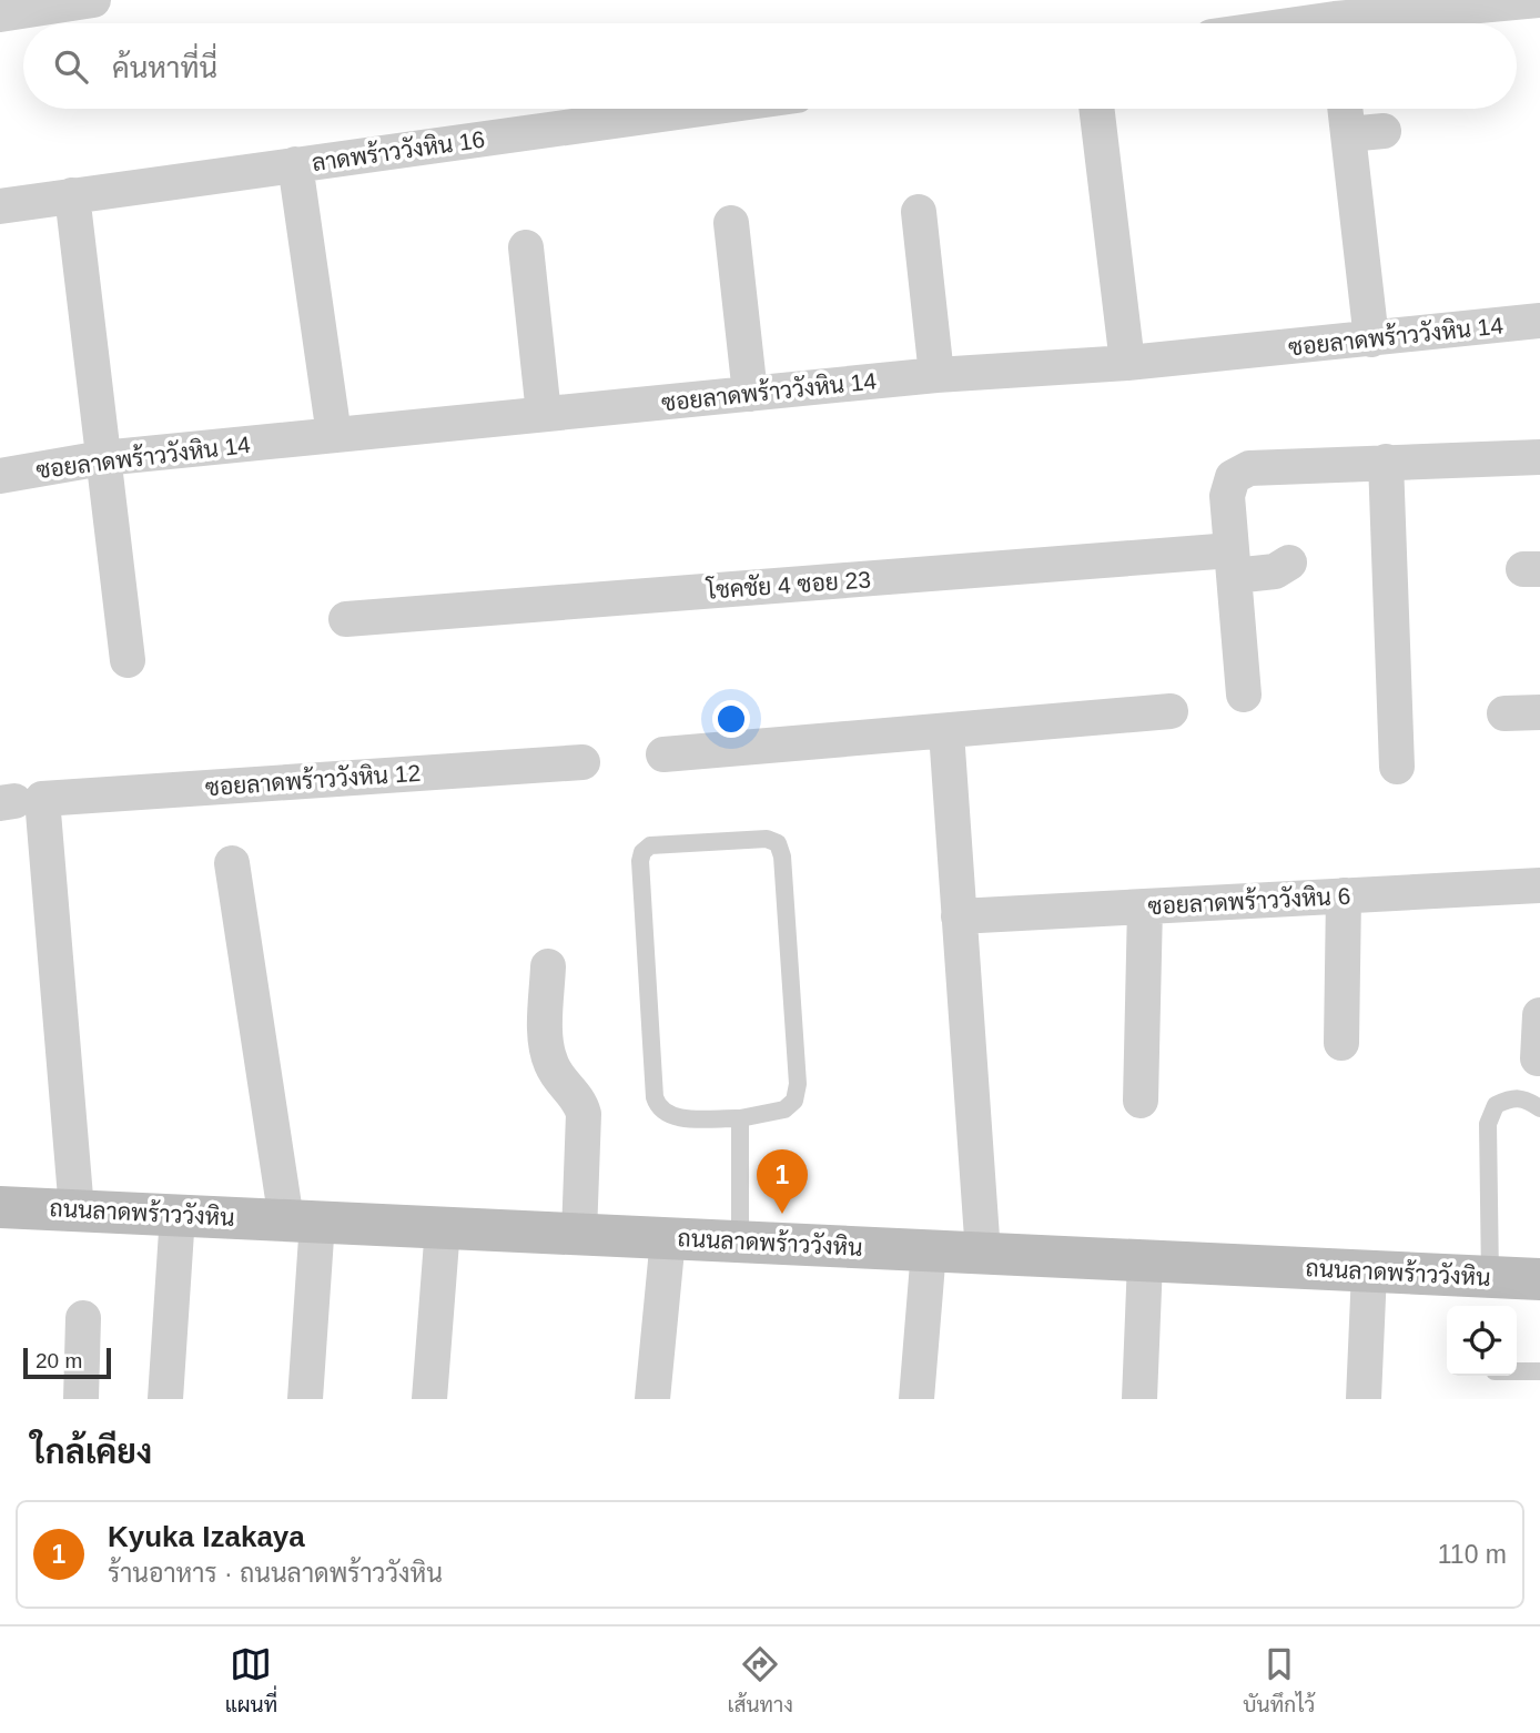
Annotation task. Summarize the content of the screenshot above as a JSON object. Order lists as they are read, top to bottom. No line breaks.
{"streets":{"main road":["ถนนลาดพร้าววังหิน"],"street":["ลาดพร้าววังหิน 16","ซอยลาดพร้าววังหิน 14","โชคชัย 4 ซอย 23","ซอยลาดพร้าววังหิน 12","ซอยลาดพร้าววังหิน 6"]},"scale_bar":"20 m","page":{"search":"ค้นหาที่นี่","pins":"1","scale":"20 m","heading":"ใกล้เคียง","list":[{"mark":"1","name":"Kyuka Izakaya","note":"ร้านอาหาร · ถนนลาดพร้าววังหิน","value":"110 m"}],"nav":["แผนที่","เส้นทาง","บันทึกไว้"]}}
